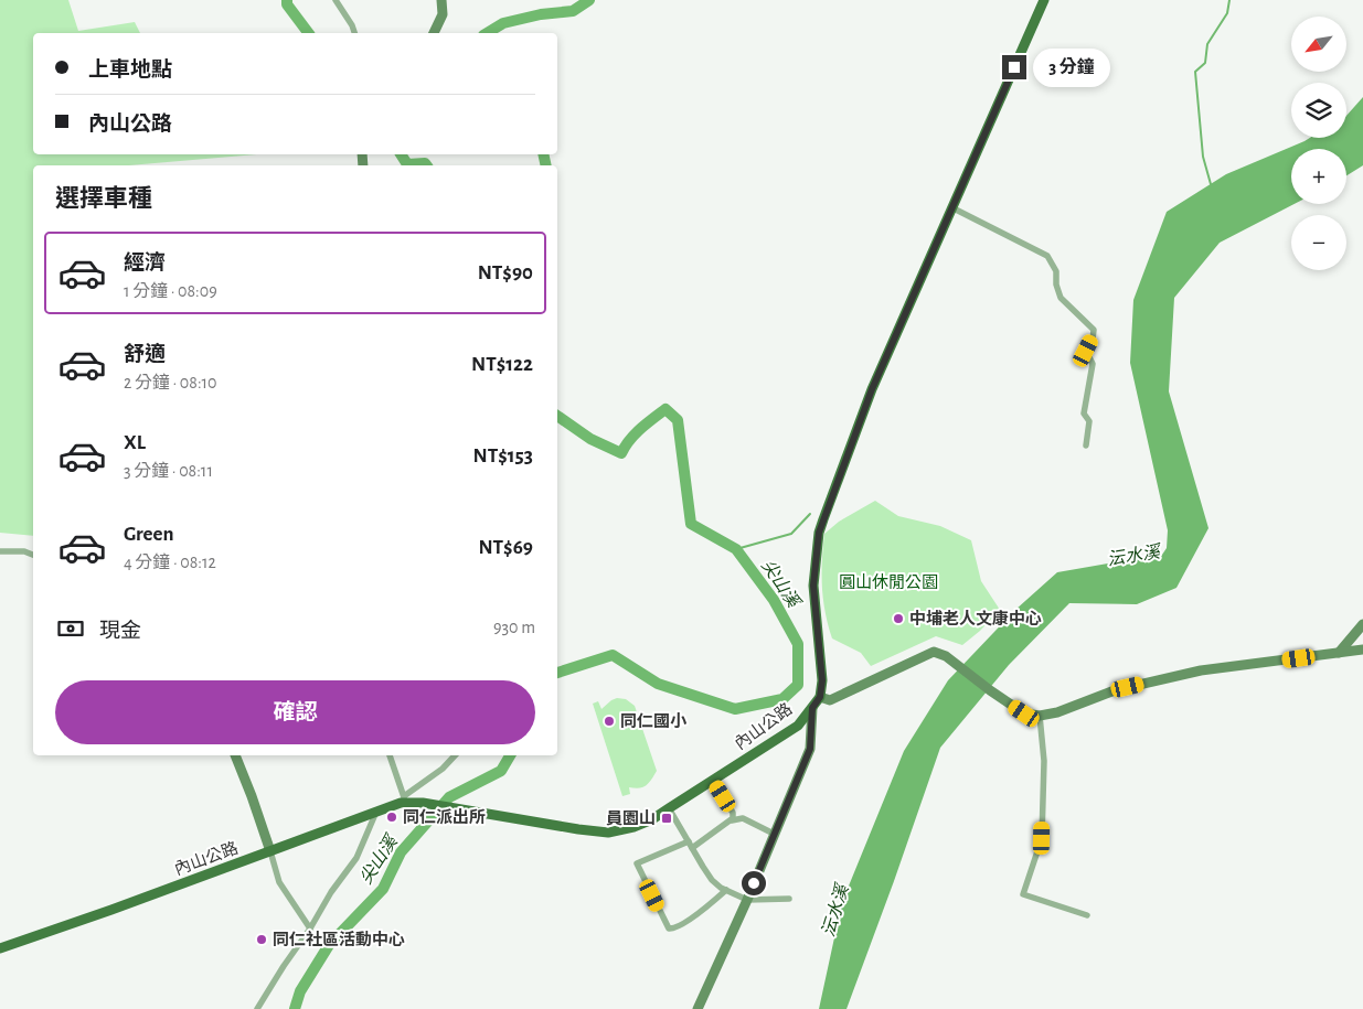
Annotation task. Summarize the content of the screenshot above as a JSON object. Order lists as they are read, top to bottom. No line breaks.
{"streets":{"main road":["內山公路"]},"water":["沄水溪","尖山溪"],"parks":["圓山休閒公園"],"places":{"other":["中埔老人文康中心","同仁國小","同仁派出所","同仁社區活動中心"],"transit":["員園山"]},"north":"bottom left","page":{"map_buttons":["+","−"],"banner":["上車地點","內山公路"],"bubble":"3 分鐘","heading":"選擇車種","list":[{"name":"經濟","note":"1 分鐘 · 08:09","value":"NT$90"},{"name":"舒適","note":"2 分鐘 · 08:10","value":"NT$122"},{"name":"XL","note":"3 分鐘 · 08:11","value":"NT$153"},{"name":"Green","note":"4 分鐘 · 08:12","value":"NT$69"}],"pay":["現金","930 m"],"buttons":"確認"}}
